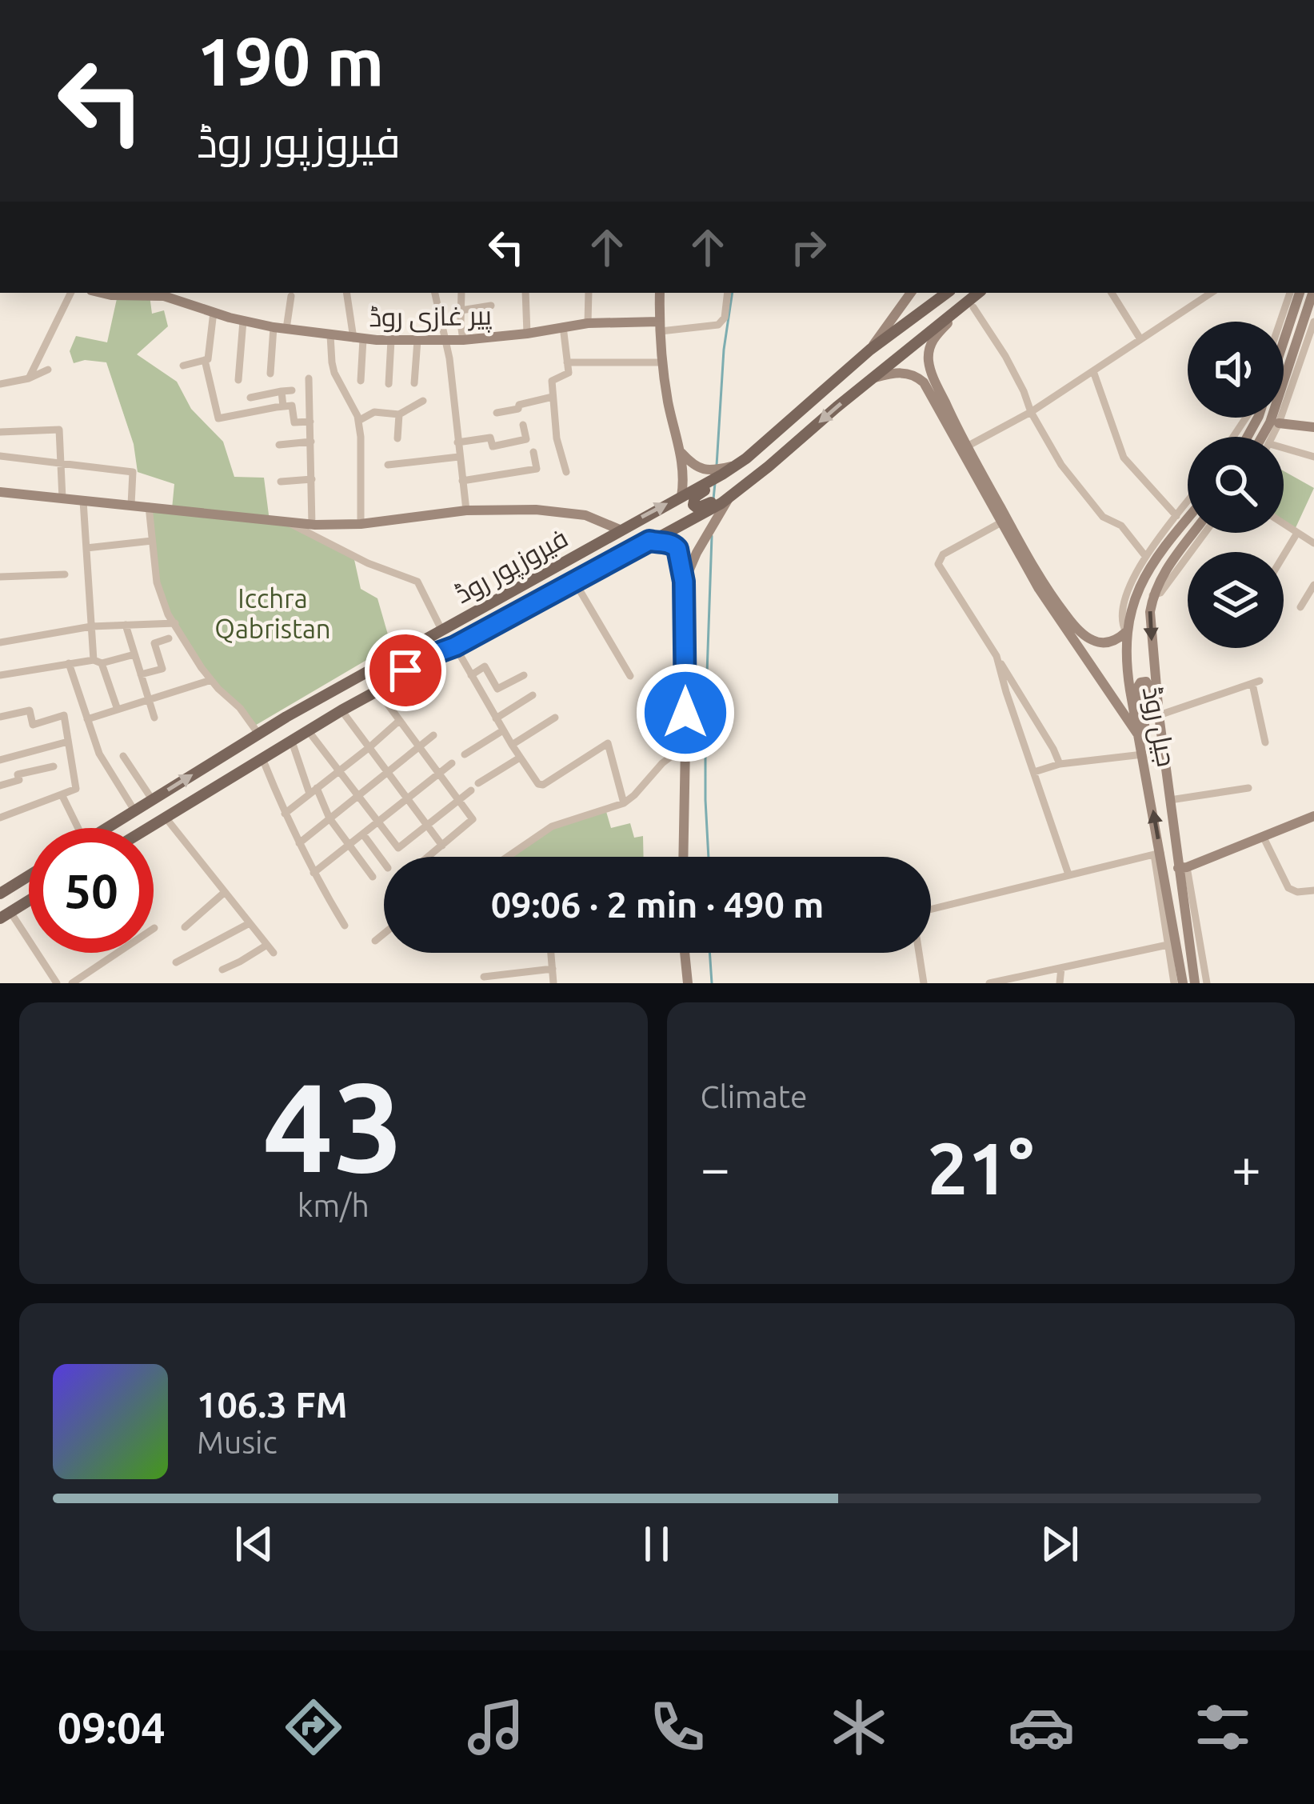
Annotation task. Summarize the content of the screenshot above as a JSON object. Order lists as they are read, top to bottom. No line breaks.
{"streets":{"main road":["پیر غازی روڈ","فیروزپور روڈ","جیل روڈ"]},"parks":["Icchra Qabristan"],"page":{"turn":["190 m","فیروزپور روڈ"],"limit":"50","trip":"09:06 · 2 min · 490 m","tile":[["43","km/h"],"Climate"],"heat":["−","21°","+"],"song":["106.3 FM","Music"],"tabs":"09:04"}}
